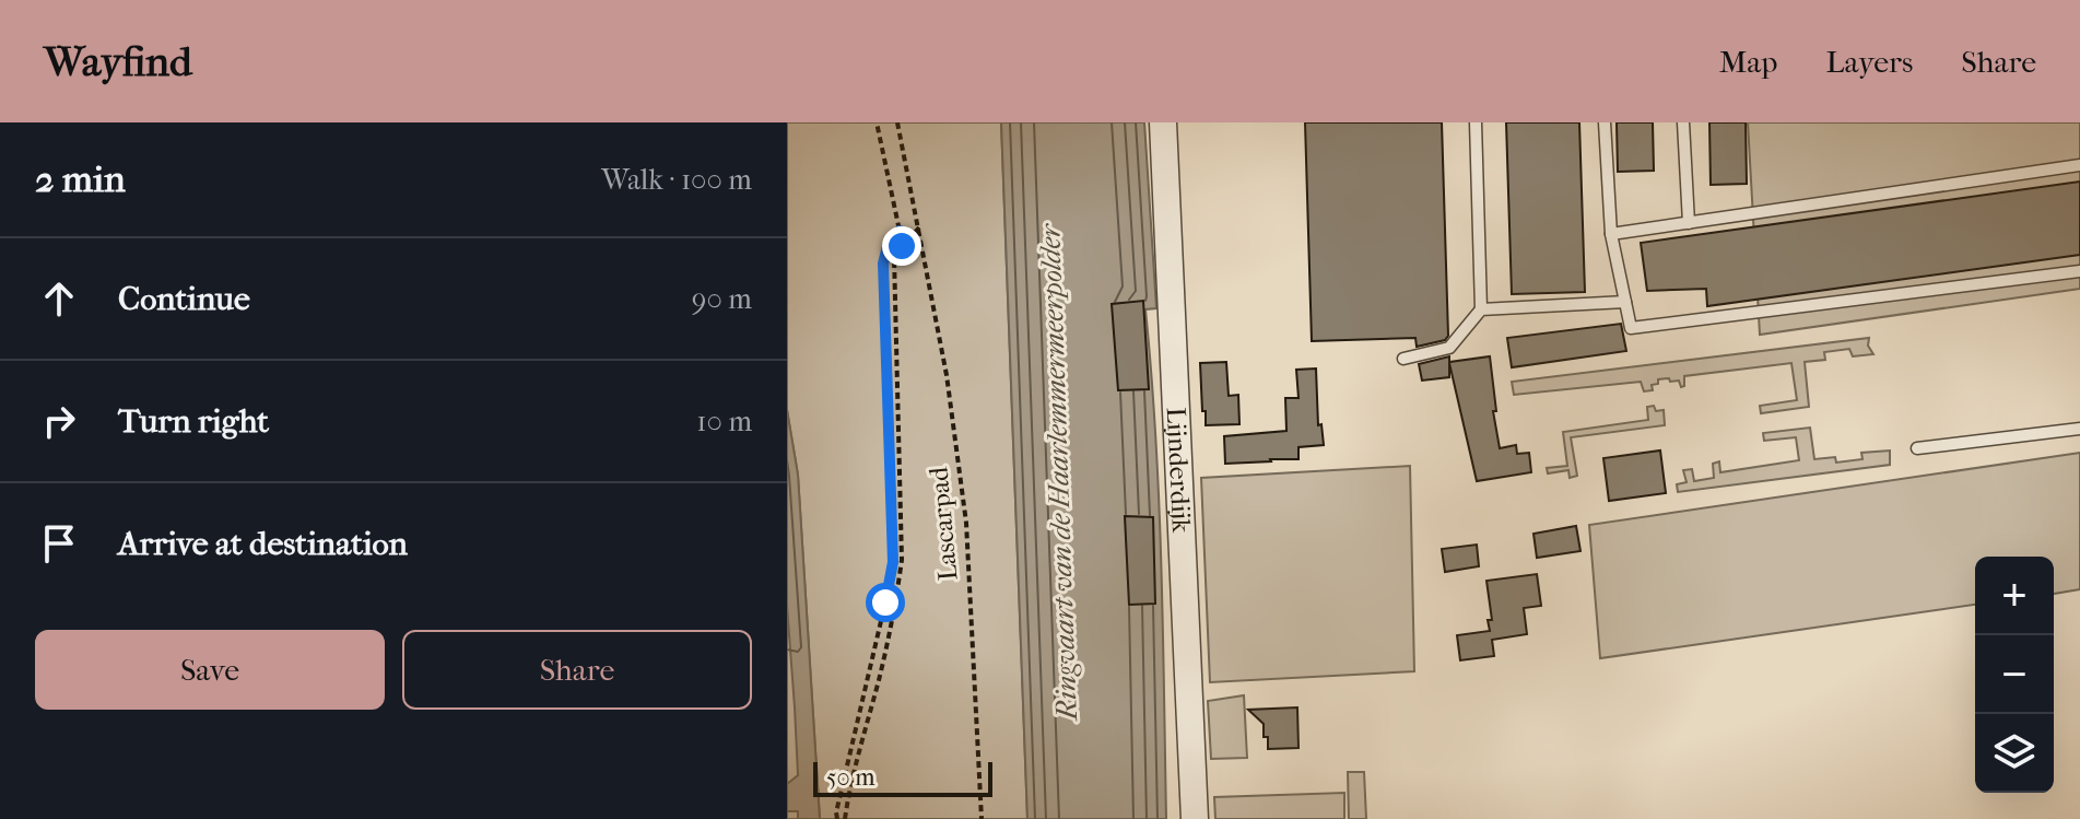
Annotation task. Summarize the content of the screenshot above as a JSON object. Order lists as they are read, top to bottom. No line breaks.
{"streets":{"street":["Lijnderdijk"],"path":["Lascarpad"]},"water":["Ringvaart van de Haarlemmermeerpolder"],"scale_bar":"50 m","page":{"header":"Wayfind","nav":["Map","Layers","Share"],"heading":["2 min","Walk · 100 m"],"list":[["Continue","90 m"],["Turn right","10 m"],"Arrive at destination"],"map_buttons":["+","−"],"buttons":["Save","Share"],"scale":"50 m"}}
